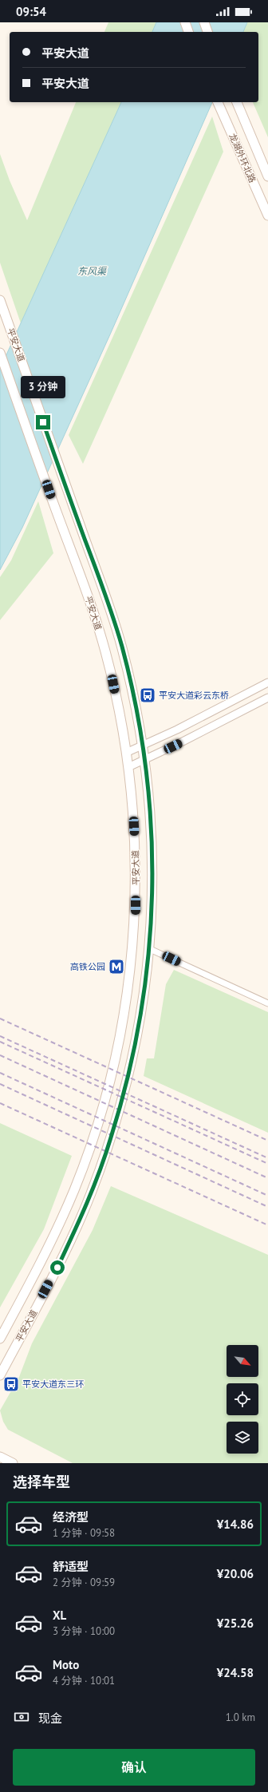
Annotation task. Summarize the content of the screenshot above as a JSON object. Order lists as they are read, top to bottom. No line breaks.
{"streets":{"main road":["龙湖外环北路","平安大道"]},"water":["东风渠"],"places":{"bus stop":["平安大道彩云东桥","平安大道东三环"],"metro station":["高铁公园"]},"north":"bottom right","page":{"status":"09:54","banner":["平安大道","平安大道"],"bubble":"3 分钟","heading":"选择车型","list":[{"name":"经济型","note":"1 分钟 · 09:58","value":"¥14.86"},{"name":"舒适型","note":"2 分钟 · 09:59","value":"¥20.06"},{"name":"XL","note":"3 分钟 · 10:00","value":"¥25.26"},{"name":"Moto","note":"4 分钟 · 10:01","value":"¥24.58"}],"pay":["现金","1.0 km"],"buttons":"确认"}}
